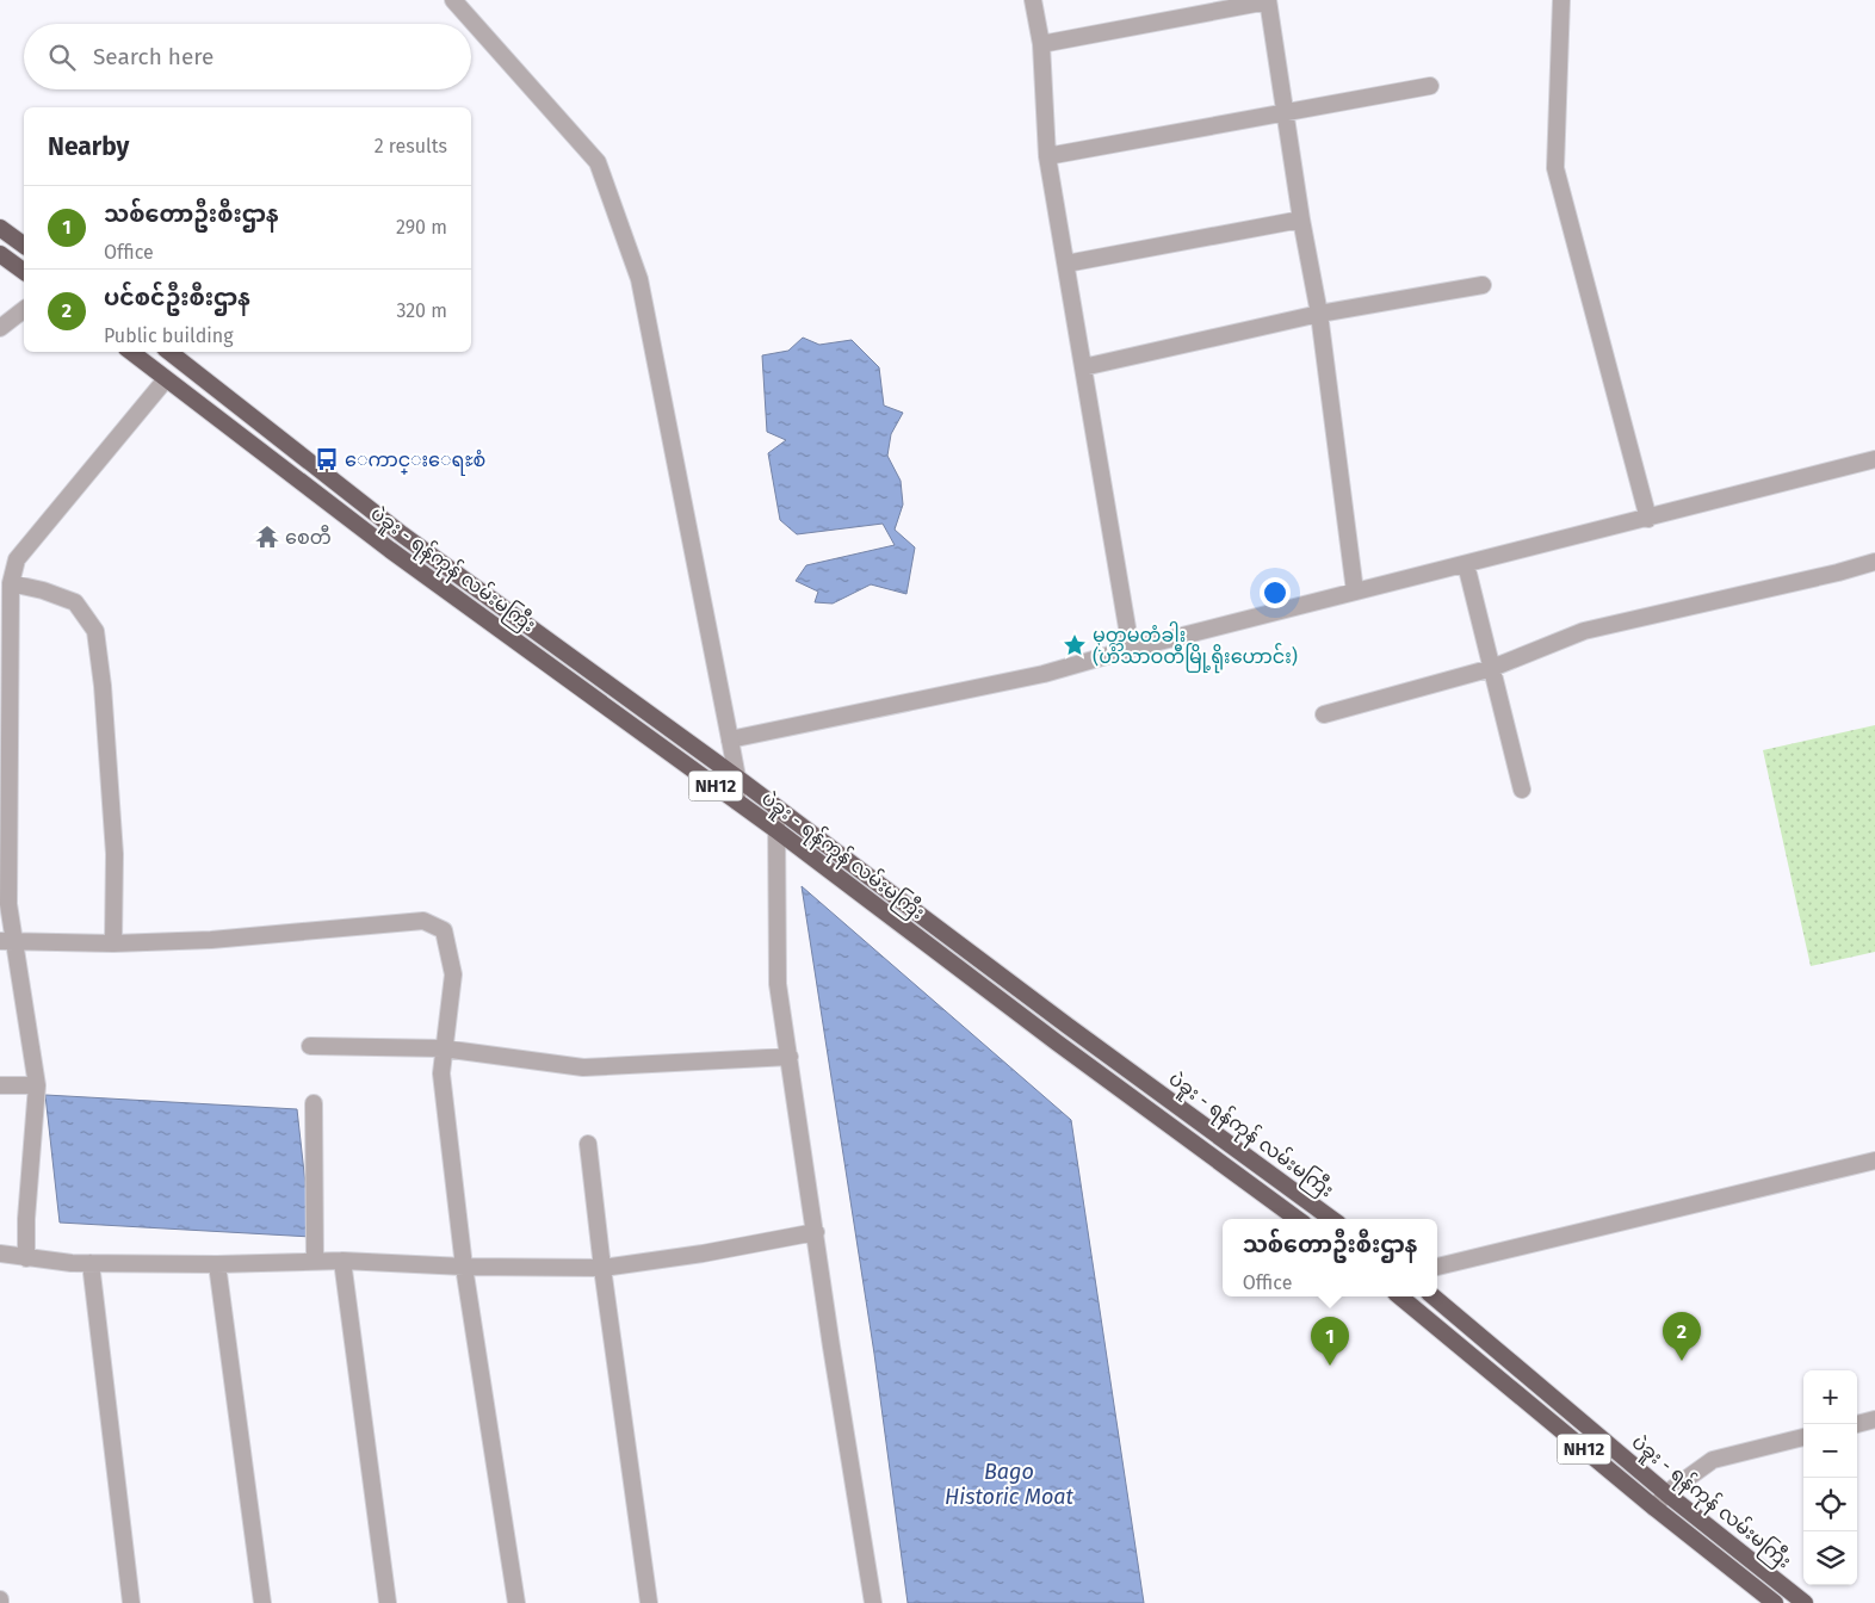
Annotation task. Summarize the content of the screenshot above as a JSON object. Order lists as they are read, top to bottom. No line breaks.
{"streets":{"highway":["ပဲခူး - ရန်ကုန် လမ်းမကြီး","NH12"]},"water":["Bago Historic Moat"],"places":{"bus stop":["ေကာင္းေရႊစံ"],"temple":["စေတီ"],"place":["မုတ္တမတံခါး (ဟံသာဝတီမြို့ရိုးဟောင်း)"]},"page":{"search":"Search here","heading":["Nearby","2 results"],"list":[{"mark":"1","name":"သစ်တောဦးစီးဌာန","note":"Office","value":"290 m"},{"mark":"2","name":"ပင်စင်ဦးစီးဌာန","note":"Public building","value":"320 m"}],"popup":["သစ်တောဦးစီးဌာန","Office"],"pins":["2","1"],"map_buttons":["+","−"]}}
